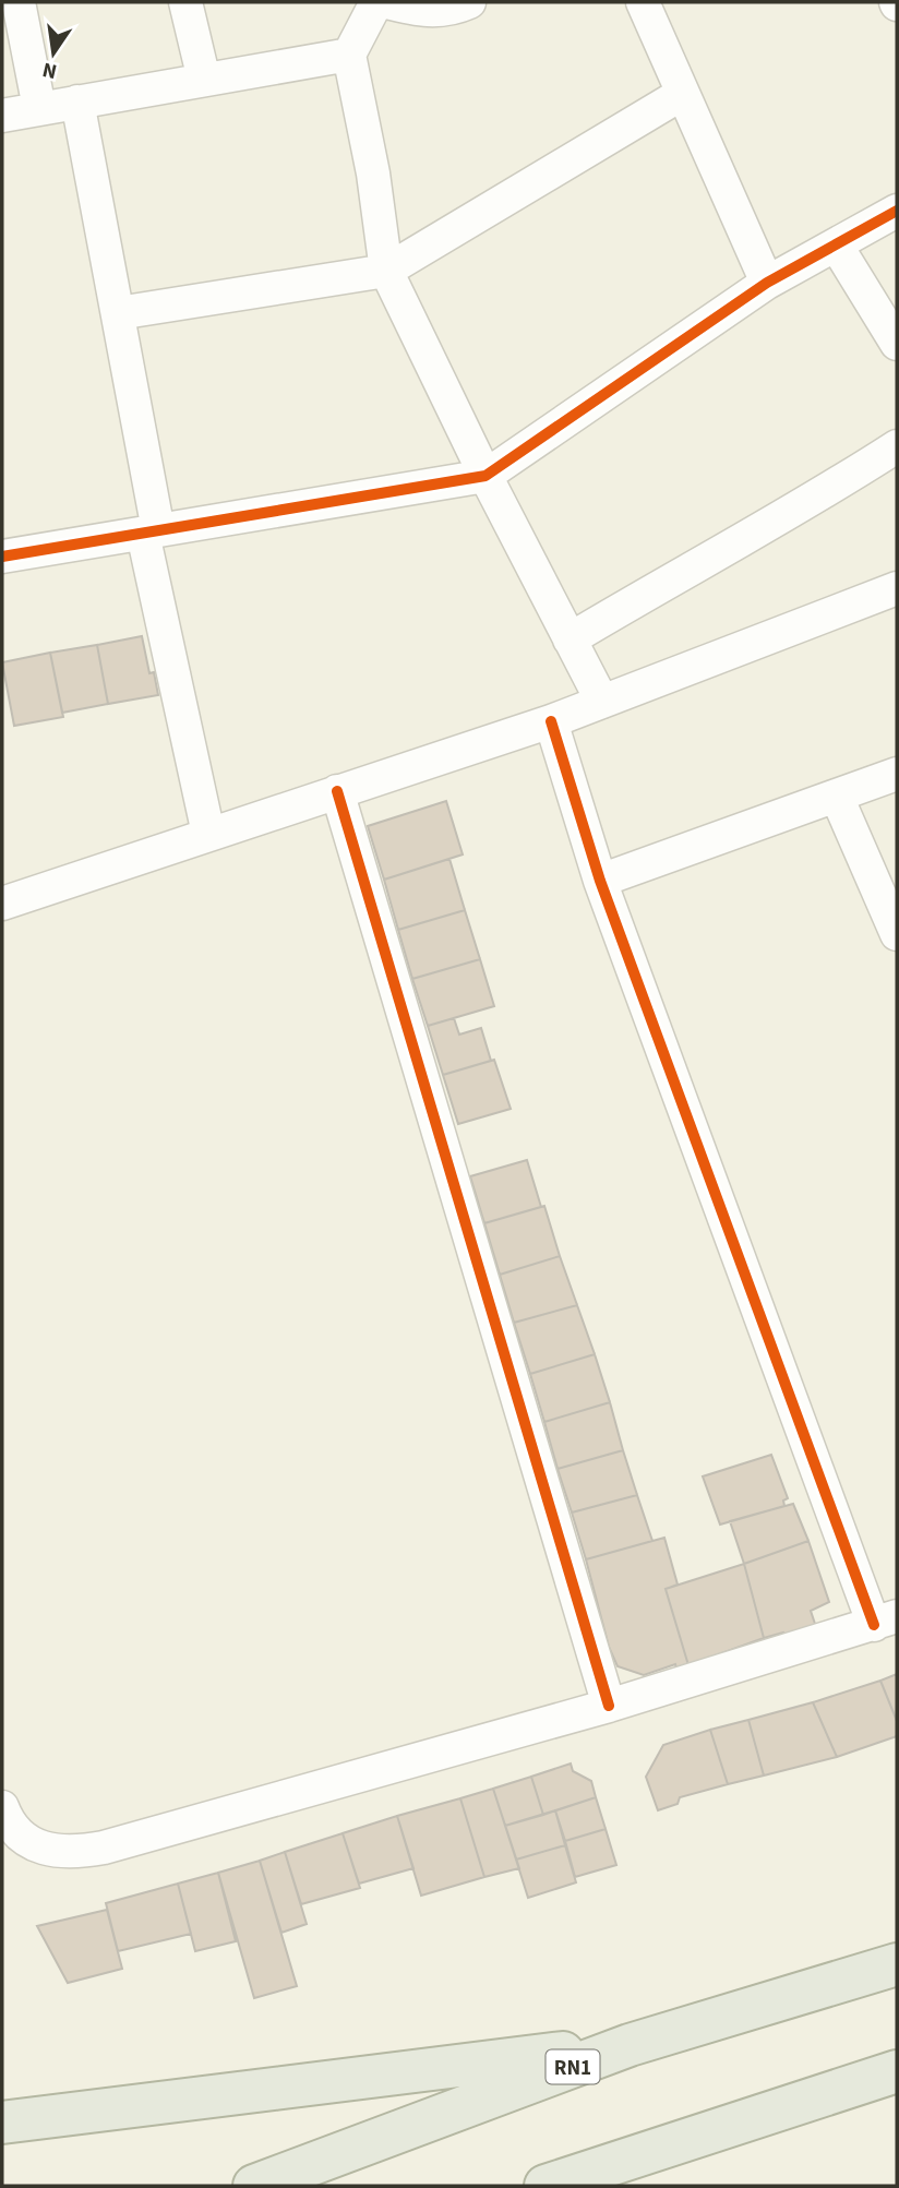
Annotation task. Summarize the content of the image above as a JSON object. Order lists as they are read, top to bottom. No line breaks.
{"streets":{"highway":["RN1"]},"north":"bottom"}
